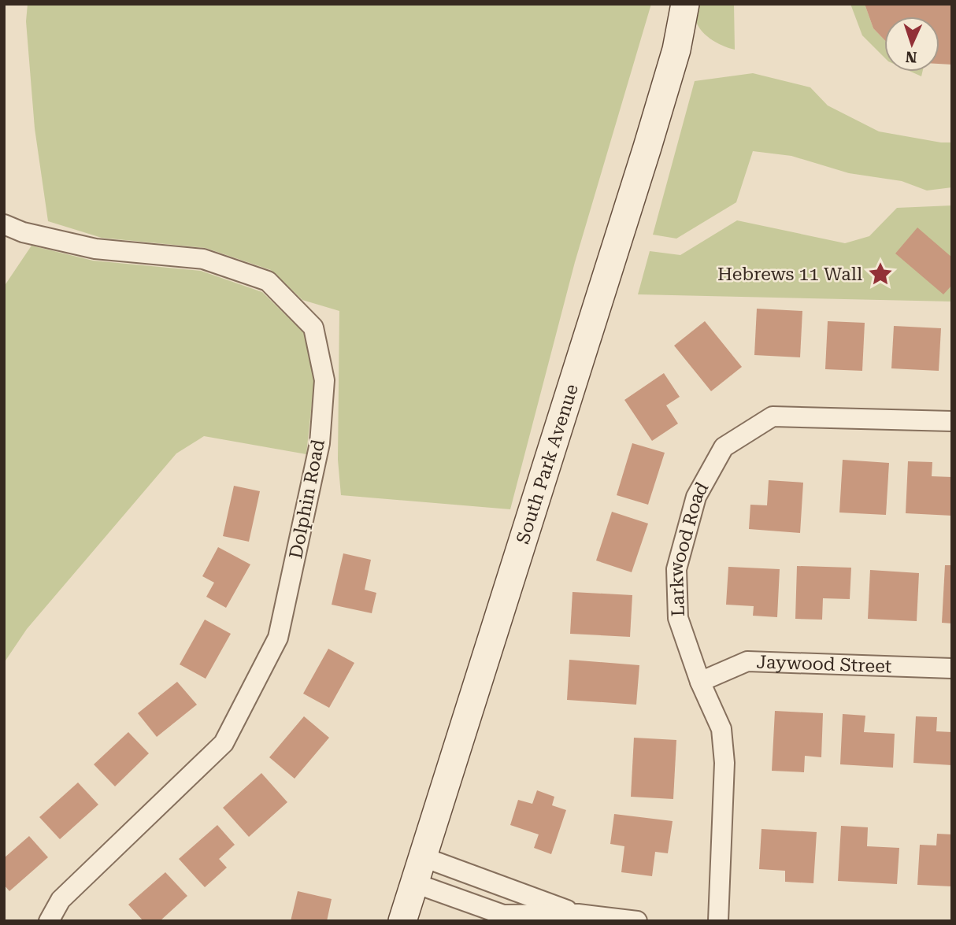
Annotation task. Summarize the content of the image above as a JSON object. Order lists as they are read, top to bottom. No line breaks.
{"streets":{"street":["South Park Avenue","Dolphin Road","Larkwood Road","Jaywood Street"]},"crossings":[["Larkwood Road","Jaywood Street"]],"places":{"place":["Hebrews 11 Wall"]},"north":"bottom"}
